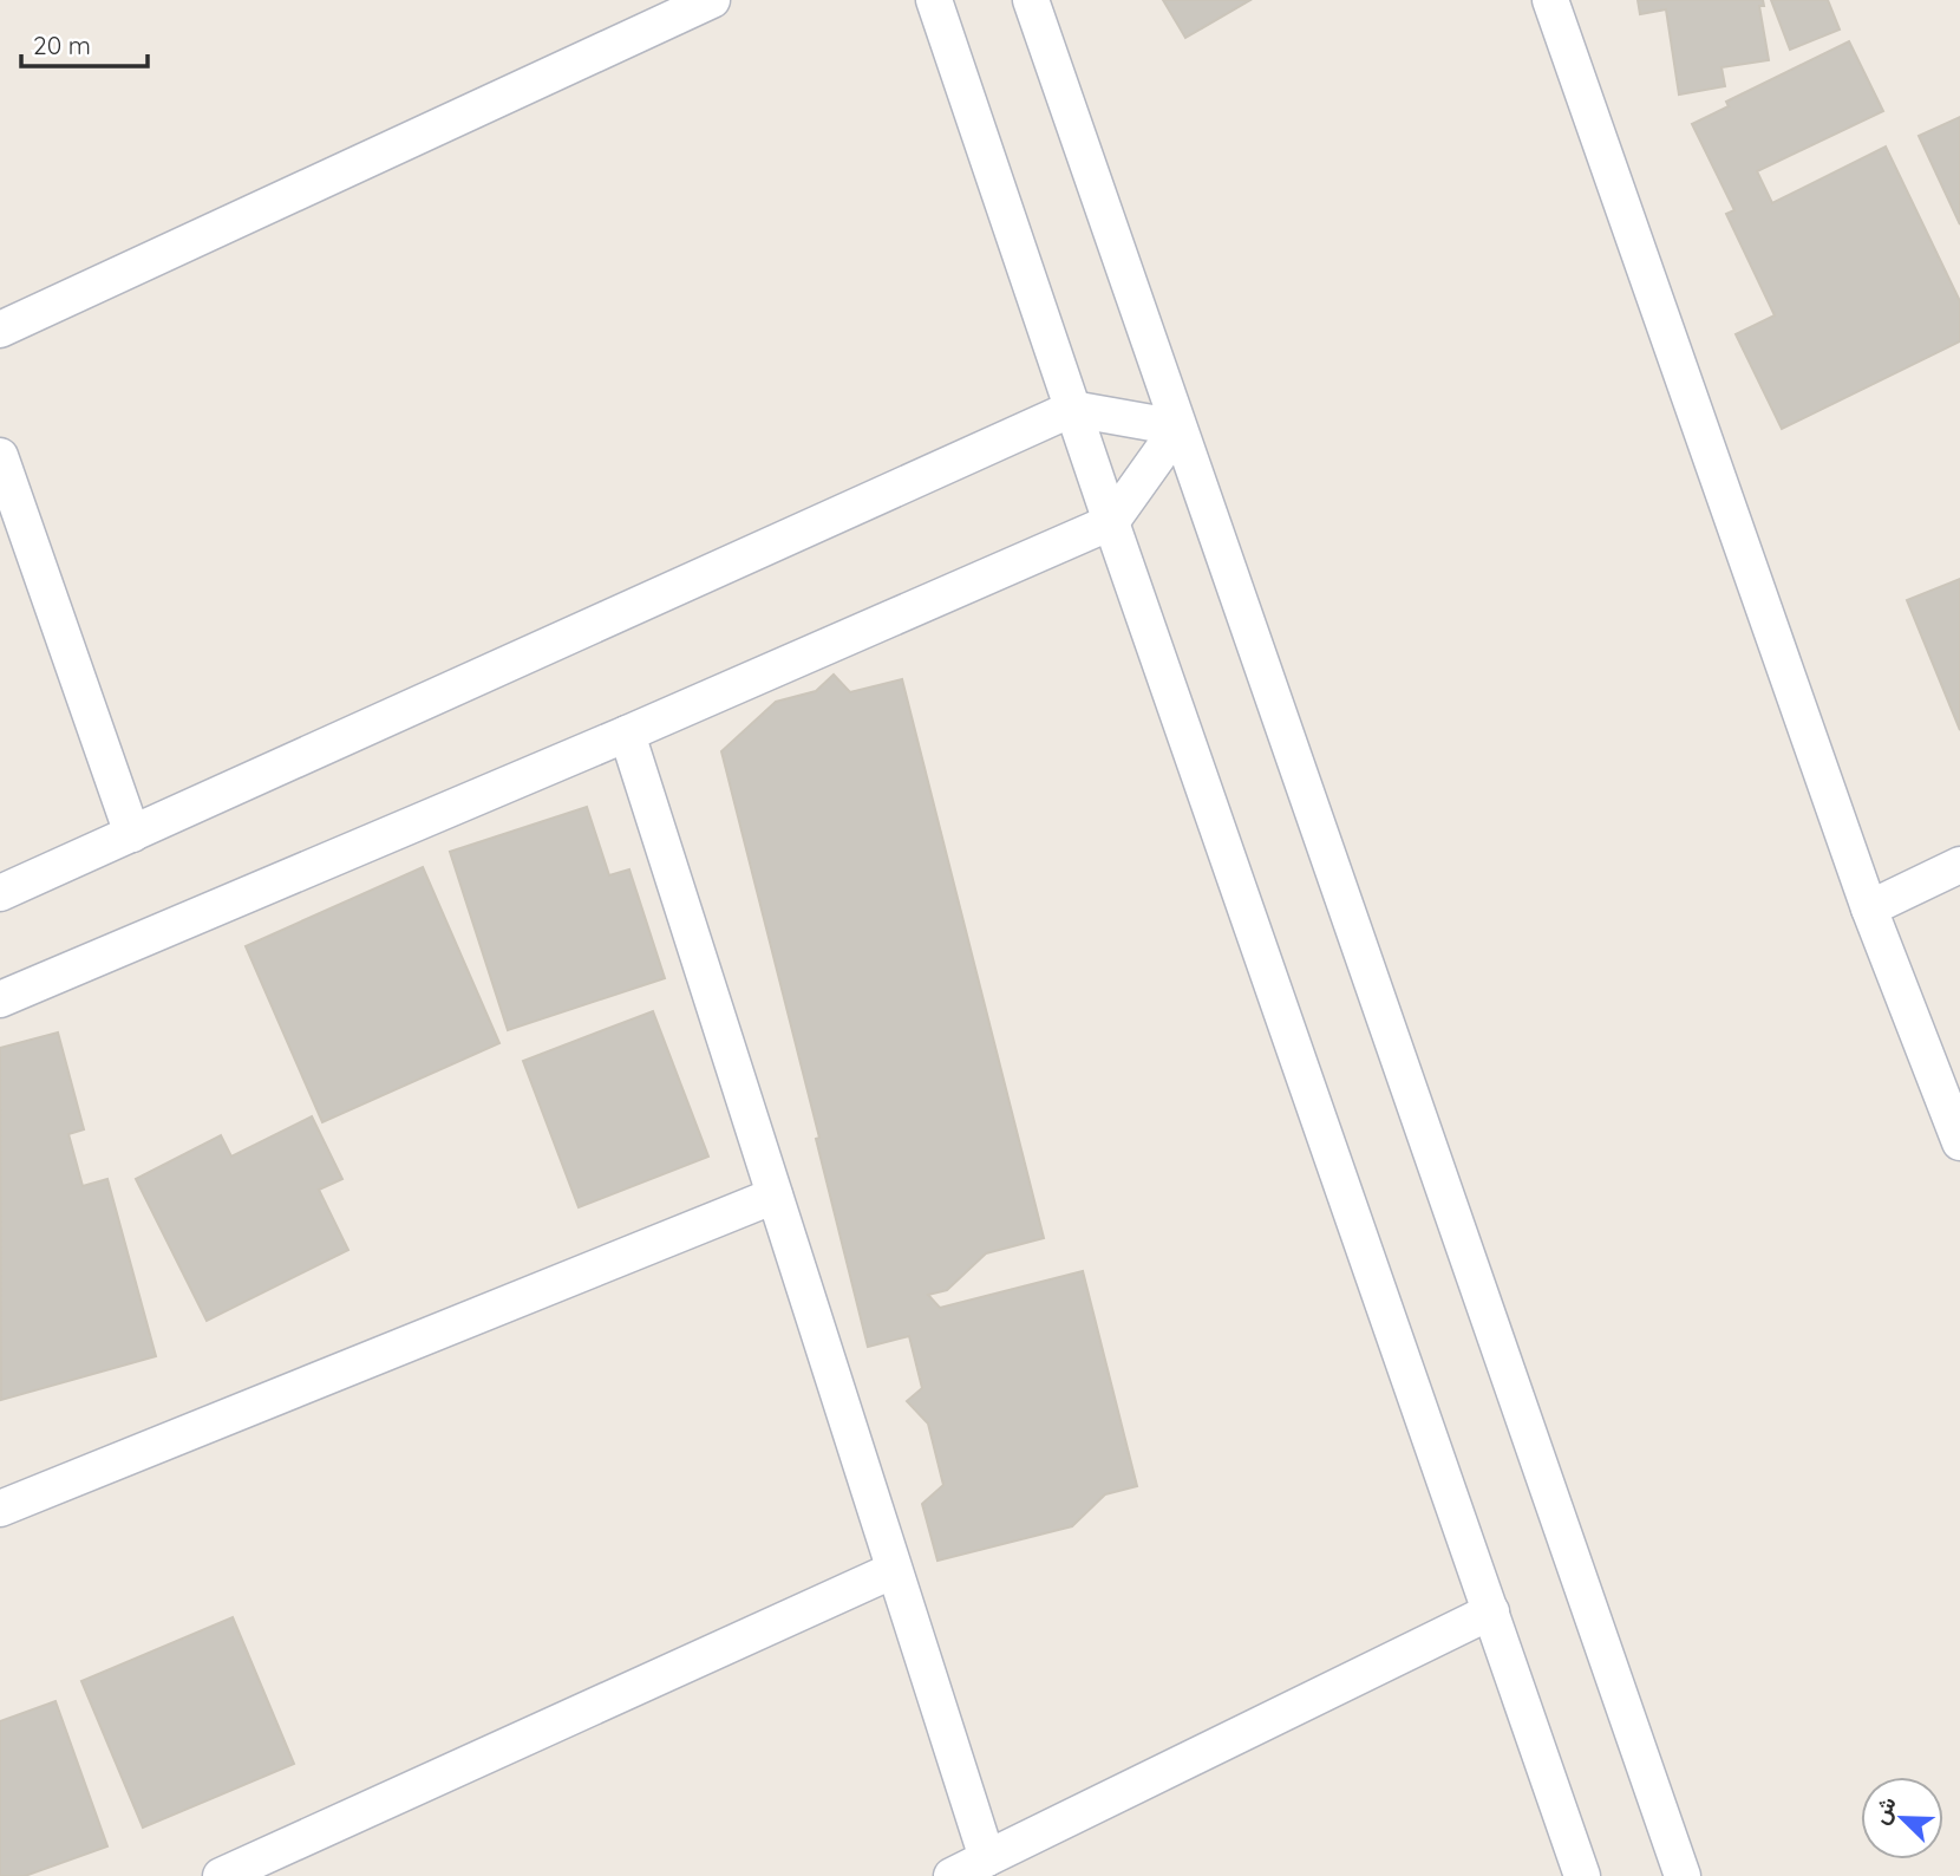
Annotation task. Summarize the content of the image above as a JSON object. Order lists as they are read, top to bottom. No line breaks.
{"scale_bar":"20 m","north":"top left"}
